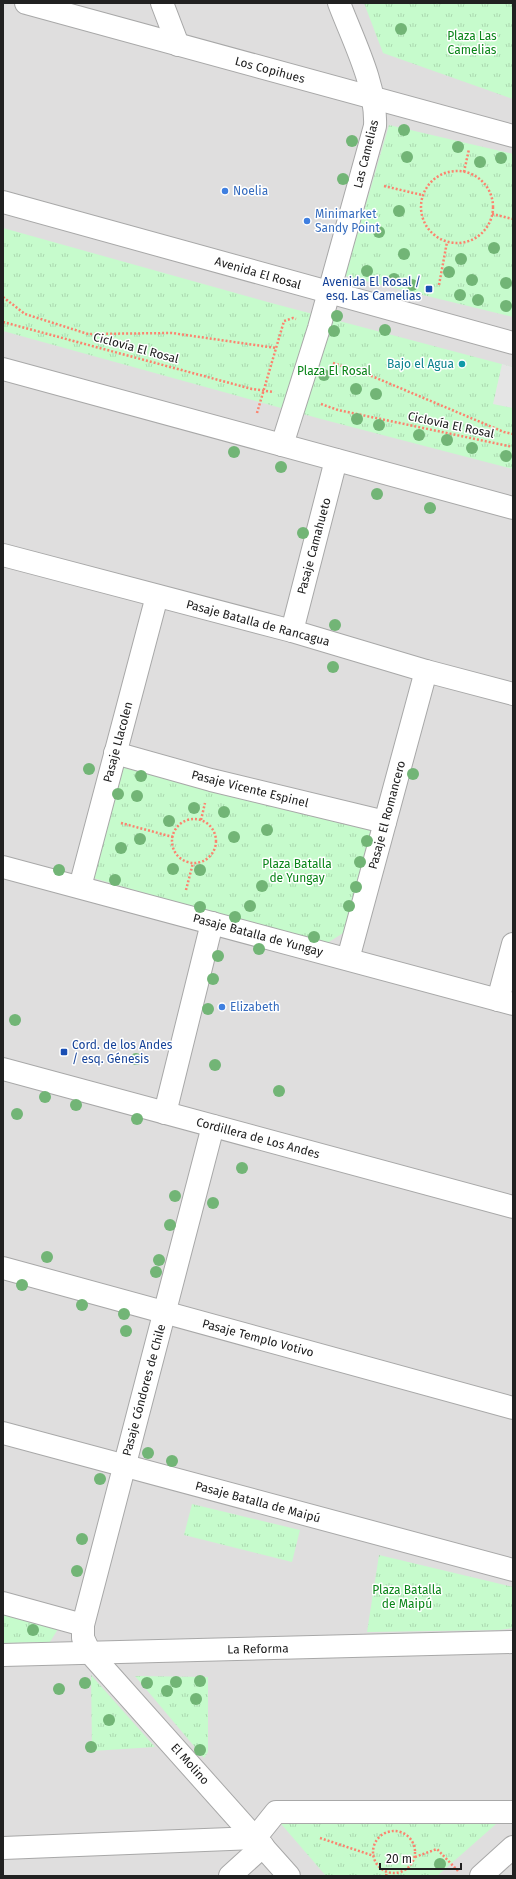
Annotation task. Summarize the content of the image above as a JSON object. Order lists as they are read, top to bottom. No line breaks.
{"streets":{"street":["Los Copihues","Las Camelias","Avenida El Rosal","Pasaje Camahueto","Pasaje Batalla de Rancagua","Pasaje Llacolen","Pasaje Vicente Espinel","Pasaje El Romancero","Pasaje Batalla de Yungay","Cordillera de Los Andes","Pasaje Templo Votivo","Pasaje Cóndores de Chile","Pasaje Batalla de Maipú","La Reforma","El Molino"],"path":["Ciclovía El Rosal"]},"crossings":[["Los Copihues","Las Camelias"],["Las Camelias","Avenida El Rosal"],["Pasaje Camahueto","Pasaje Batalla de Rancagua"],["Pasaje Batalla de Rancagua","Pasaje Llacolen"],["Pasaje Batalla de Rancagua","Pasaje El Romancero"],["Pasaje Llacolen","Pasaje Vicente Espinel"],["Pasaje Llacolen","Pasaje Batalla de Yungay"],["Pasaje Vicente Espinel","Pasaje El Romancero"],["Pasaje El Romancero","Pasaje Batalla de Yungay"],["Cordillera de Los Andes","Pasaje Cóndores de Chile"],["Pasaje Templo Votivo","Pasaje Cóndores de Chile"],["Pasaje Cóndores de Chile","Pasaje Batalla de Maipú"],["Pasaje Cóndores de Chile","La Reforma"],["Pasaje Cóndores de Chile","El Molino"],["La Reforma","El Molino"]],"parks":["Plaza Las Camelias","Plaza El Rosal","Plaza Batalla de Yungay","Plaza Batalla de Maipú"],"places":{"other":["Noelia","Minimarket Sandy Point","Bajo el Agua","Elizabeth"],"transit":["Avenida El Rosal / esq. Las Camelias","Cord. de los Andes / esq. Génesis"]},"scale_bar":"20 m"}
